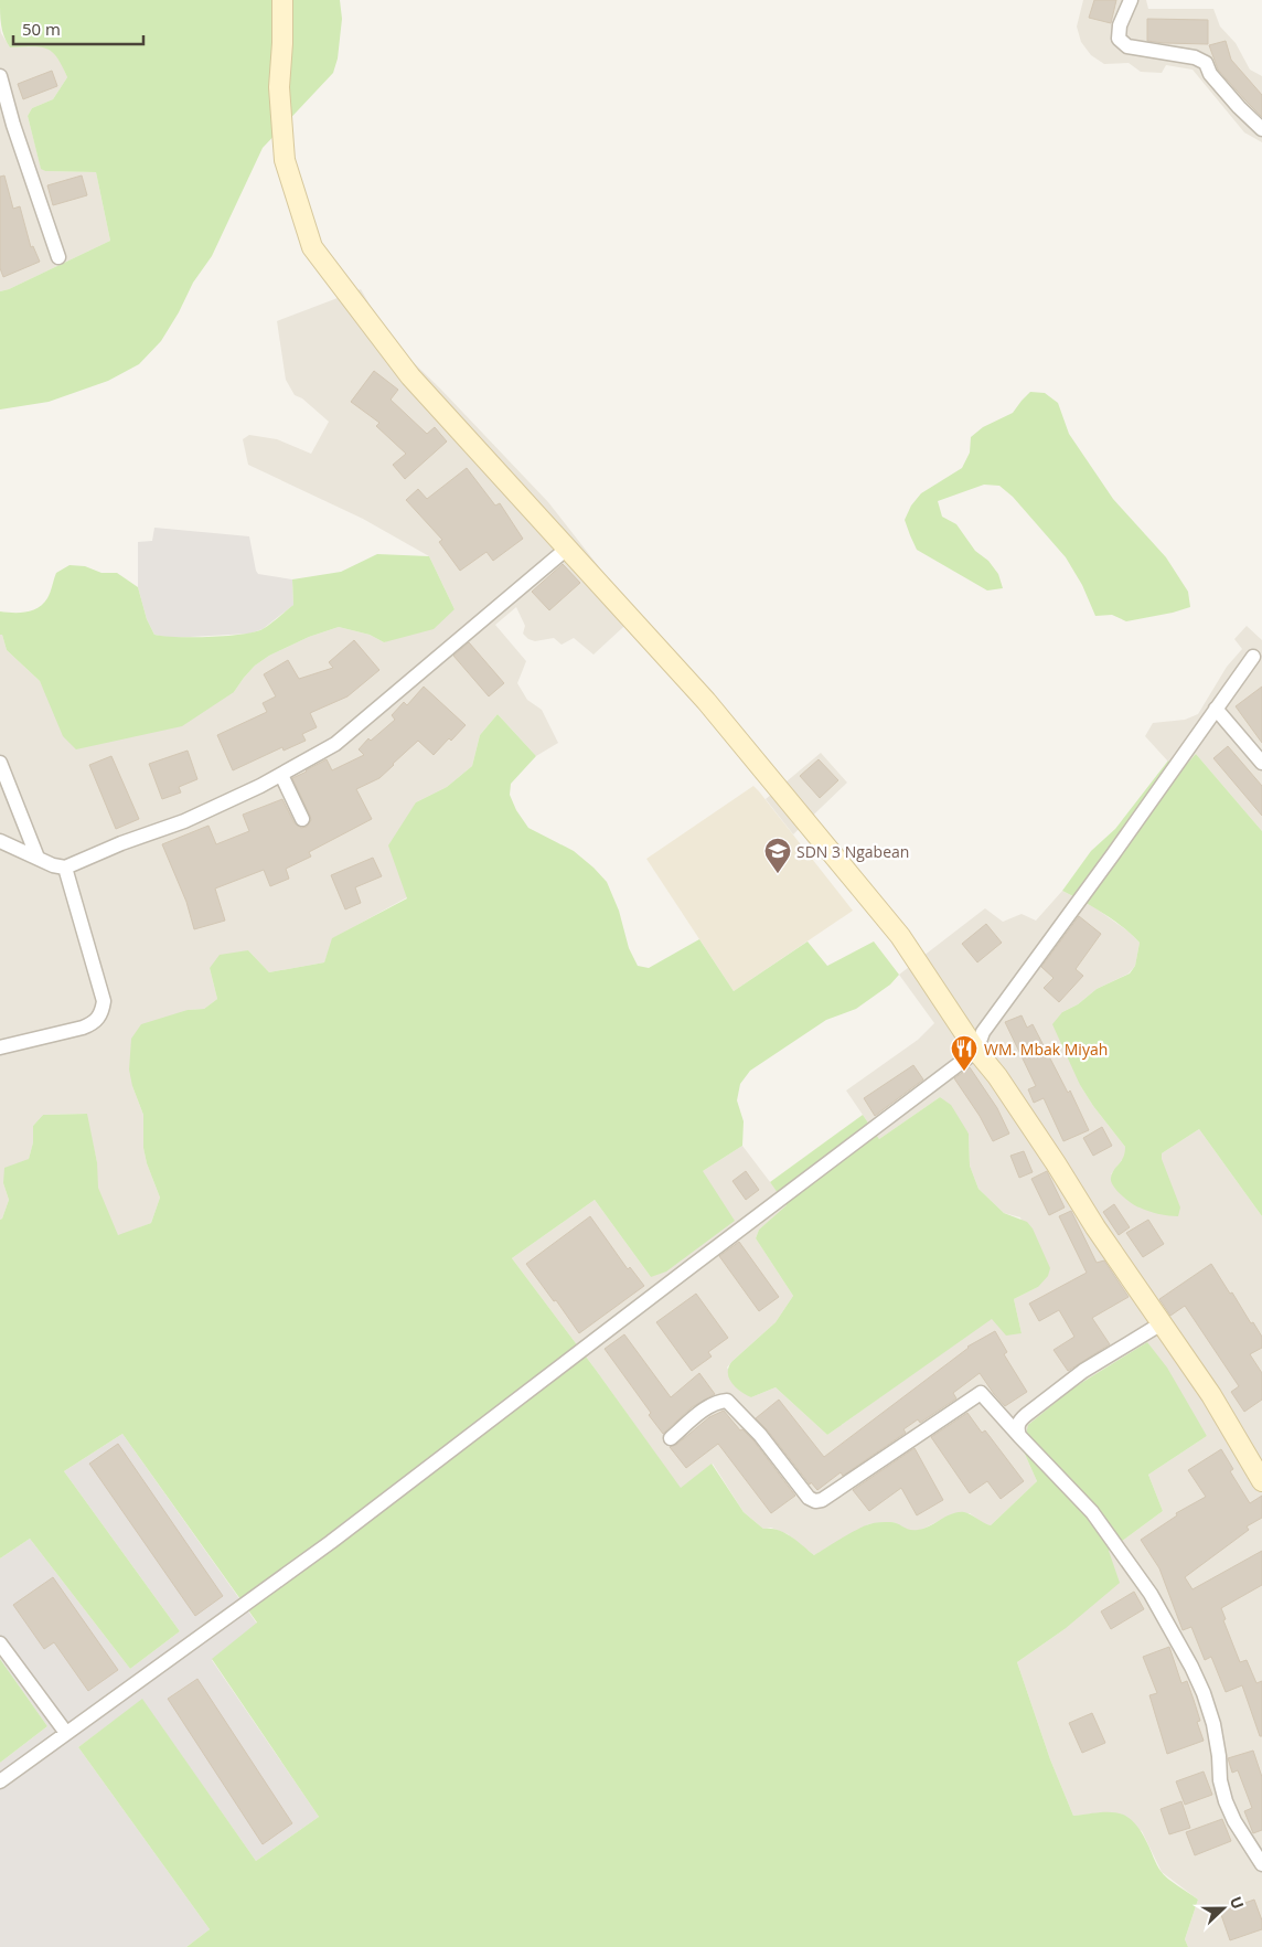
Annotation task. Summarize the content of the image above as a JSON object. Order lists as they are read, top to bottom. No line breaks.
{"places":{"school or university":["SDN 3 Ngabean"],"restaurant":["WM. Mbak Miyah"]},"scale_bar":"50 m","north":"right"}
